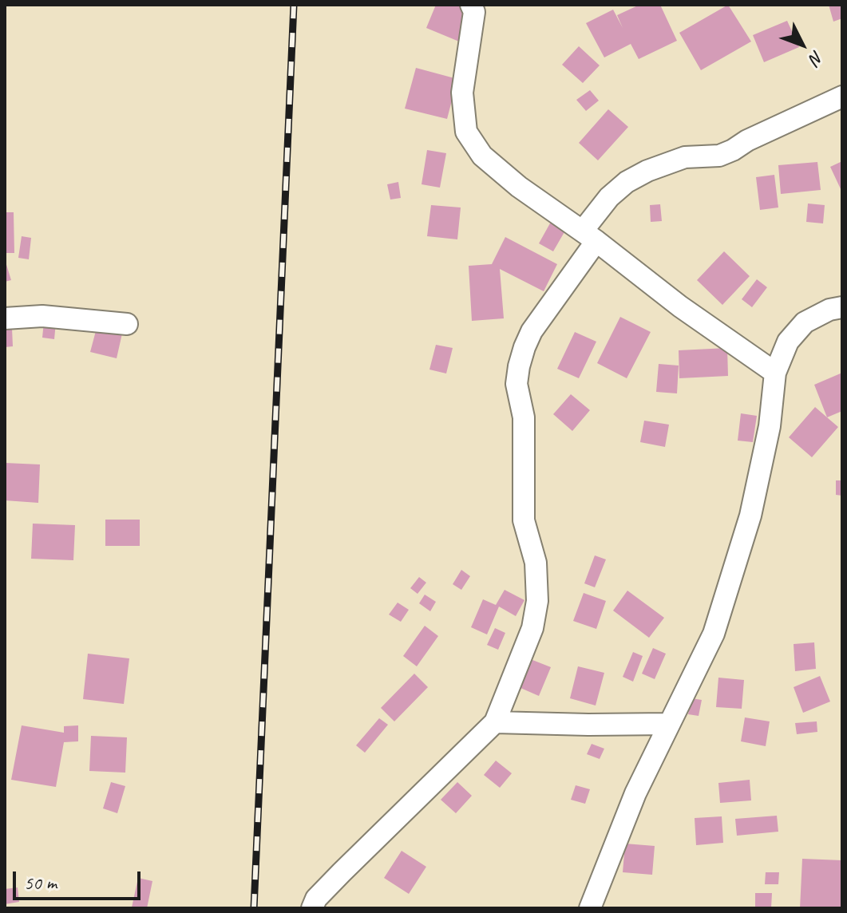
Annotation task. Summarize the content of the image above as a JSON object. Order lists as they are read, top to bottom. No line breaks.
{"scale_bar":"50 m","north":"bottom right"}
